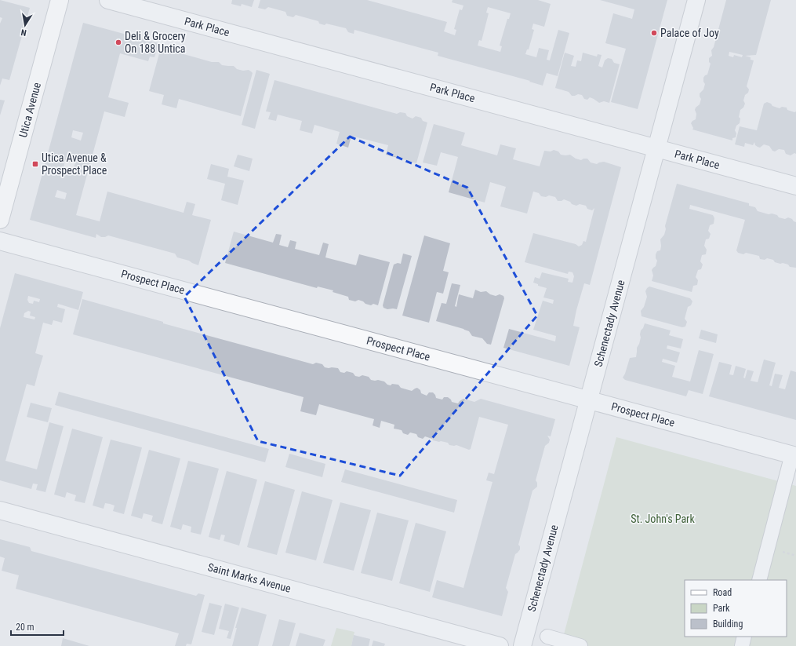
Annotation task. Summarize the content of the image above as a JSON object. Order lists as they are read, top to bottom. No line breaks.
{"streets":{"main road":["Utica Avenue"],"street":["Park Place","Prospect Place","Schenectady Avenue","Saint Marks Avenue"]},"crossings":[["Park Place","Schenectady Avenue"],["Prospect Place","Schenectady Avenue"]],"parks":["St. John's Park"],"places":{"other":["Palace of Joy","Deli & Grocery On 188 Untica"],"transit":["Utica Avenue & Prospect Place"]},"legend":["Road","Park","Building"],"scale_bar":"20 m","north":"bottom"}
